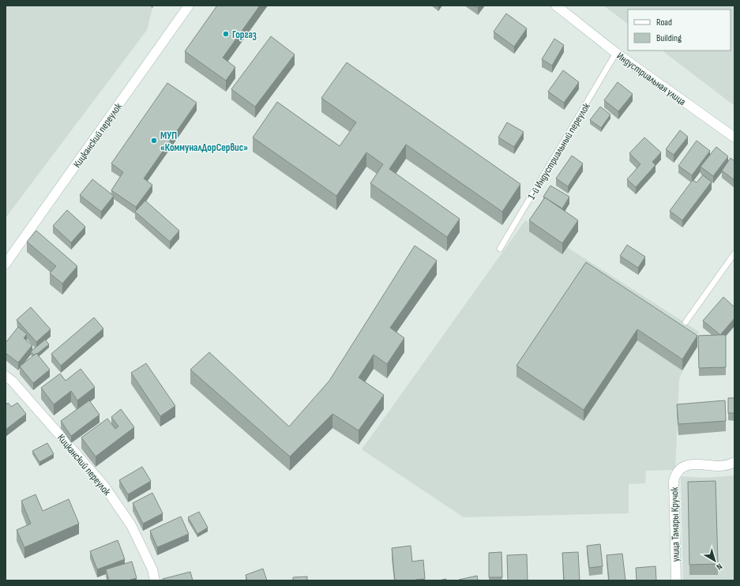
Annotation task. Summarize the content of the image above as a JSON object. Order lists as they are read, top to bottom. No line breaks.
{"streets":{"main road":["Индустриальная улица","Кицканский переулок","улица Тамары Кручок"],"lane":["1-й Индустриальный переулок"]},"crossings":[["Индустриальная улица","1-й Индустриальный переулок"]],"places":["Горгаз","МУП «КоммуналДорСервис»"],"legend":["Road","Building"],"north":"bottom right"}
